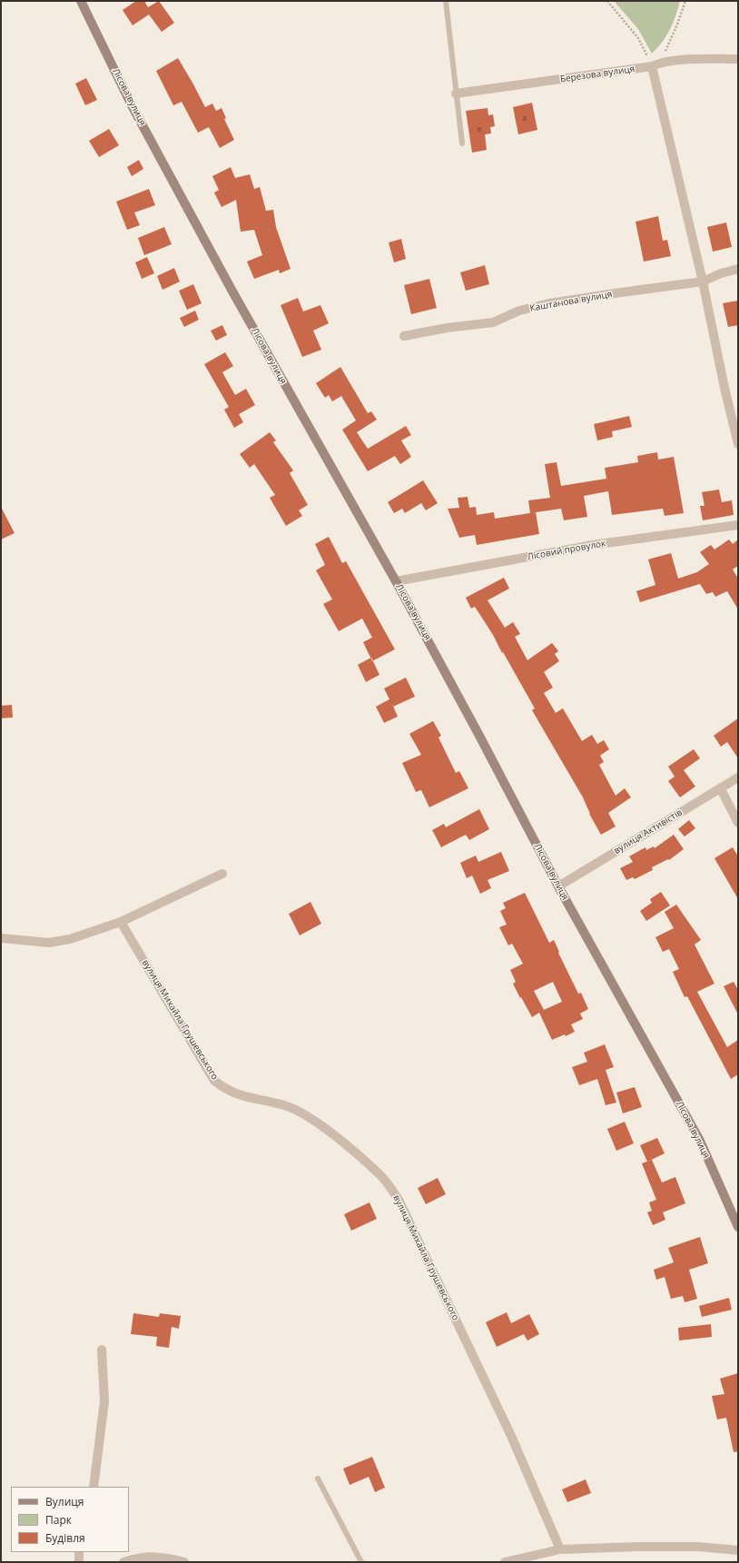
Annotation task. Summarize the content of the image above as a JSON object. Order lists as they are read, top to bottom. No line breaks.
{"streets":{"street":["Березова вулиця","Лісова вулиця","Каштанова вулиця","Лісовий провулок","вулиця Активістів","вулиця Михайла Грушевського"]},"crossings":[["Лісова вулиця","Лісовий провулок"],["Лісова вулиця","вулиця Активістів"]],"house_numbers":["8","6"],"legend":["Вулиця","Парк","Будівля"]}
